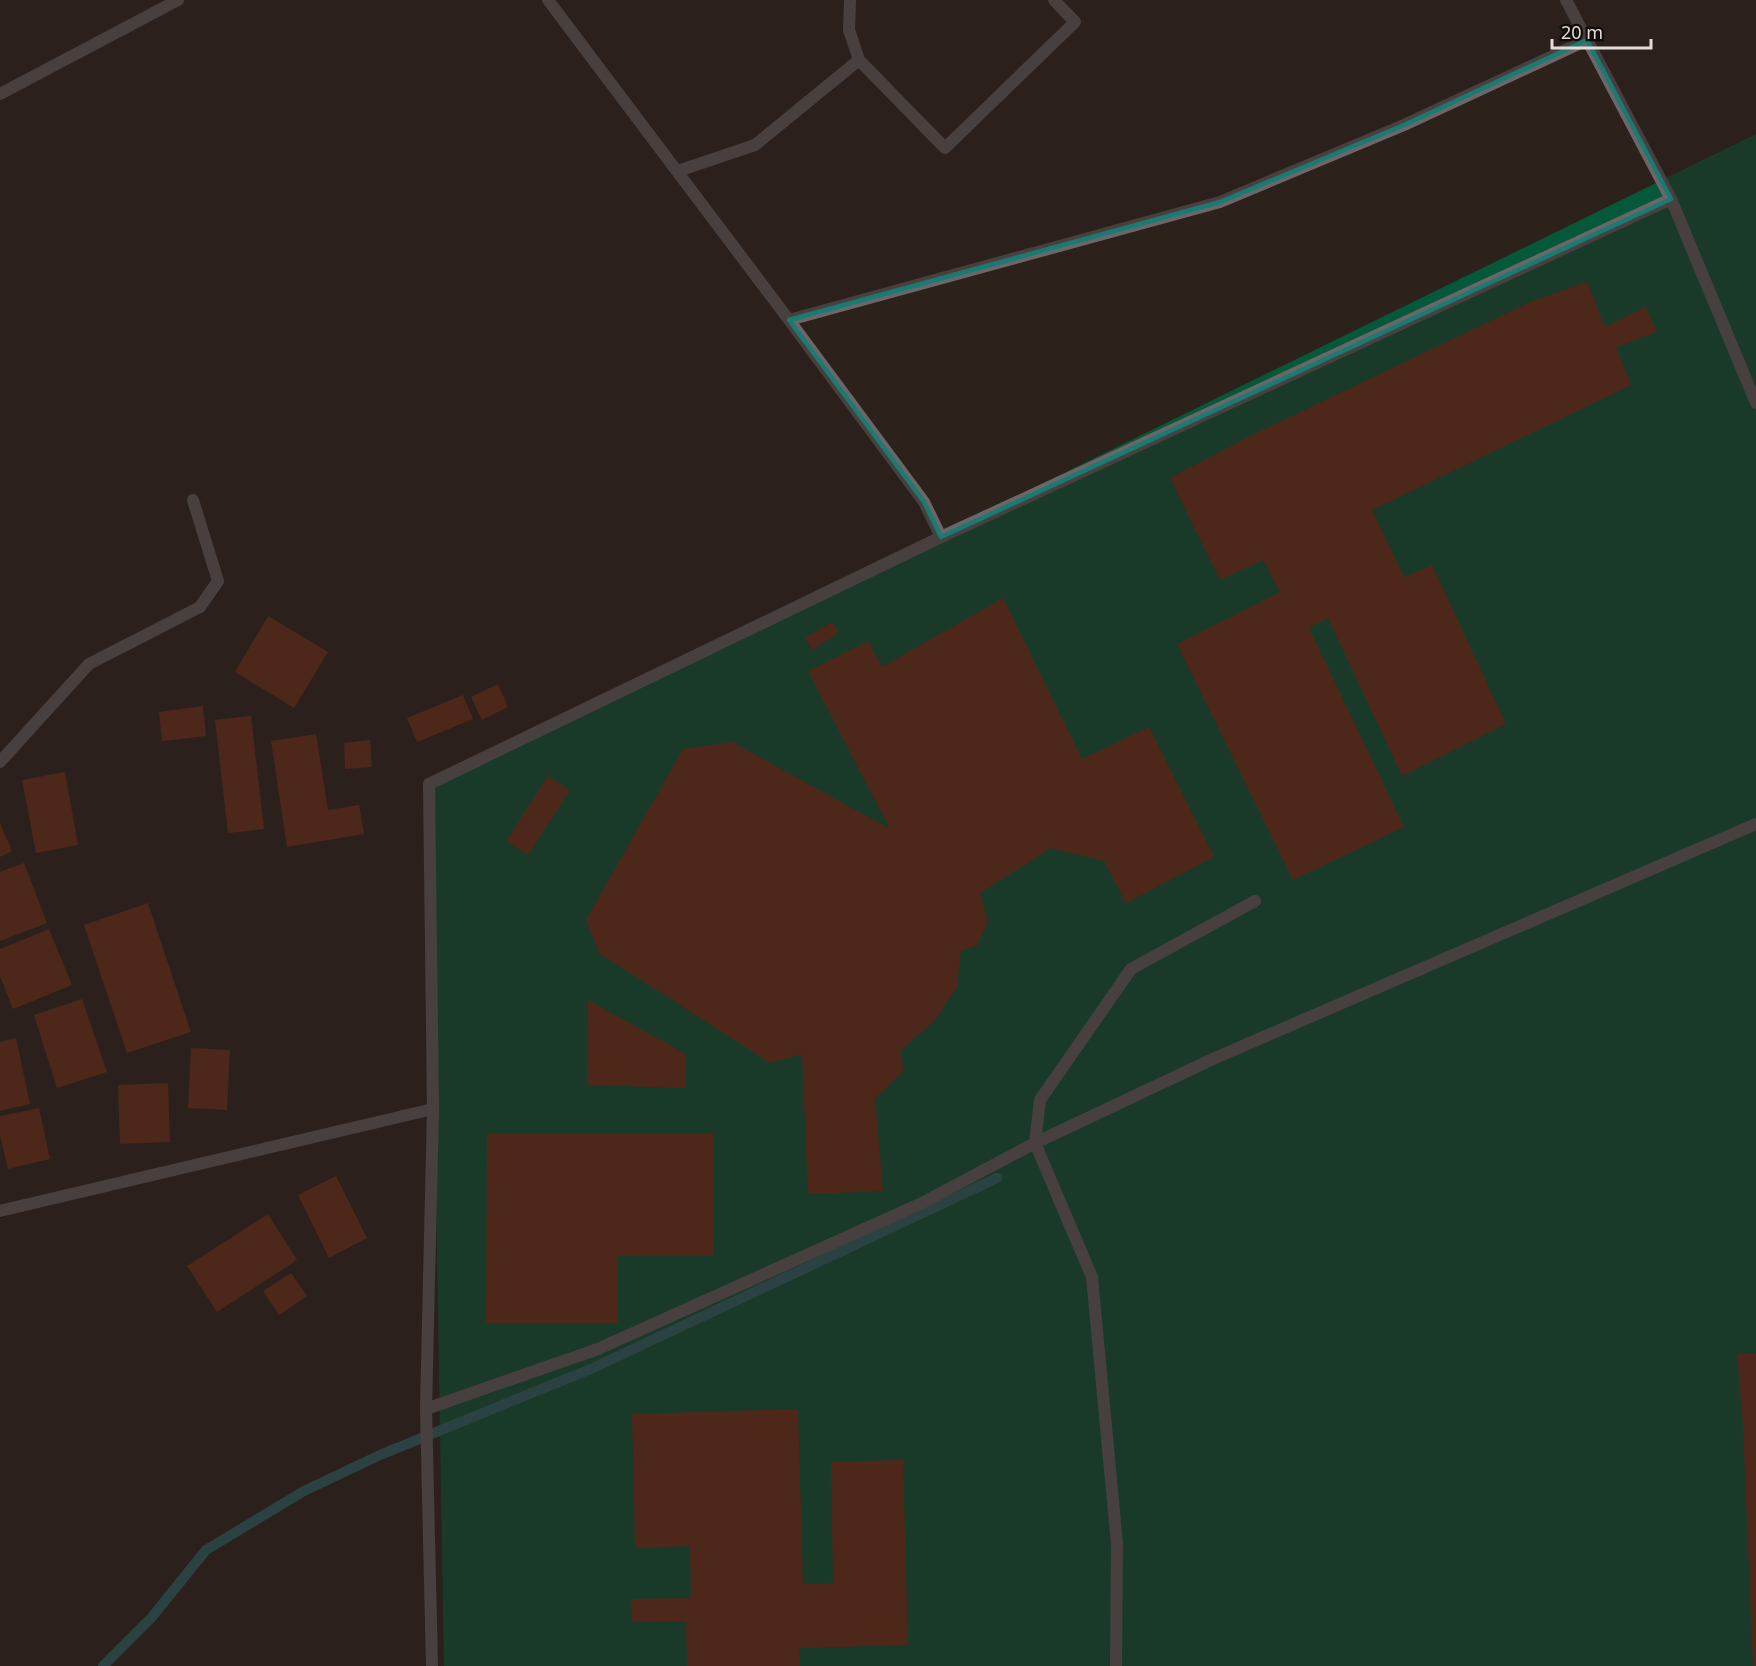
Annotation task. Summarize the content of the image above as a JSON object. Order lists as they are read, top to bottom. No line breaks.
{"scale_bar":"20 m"}
